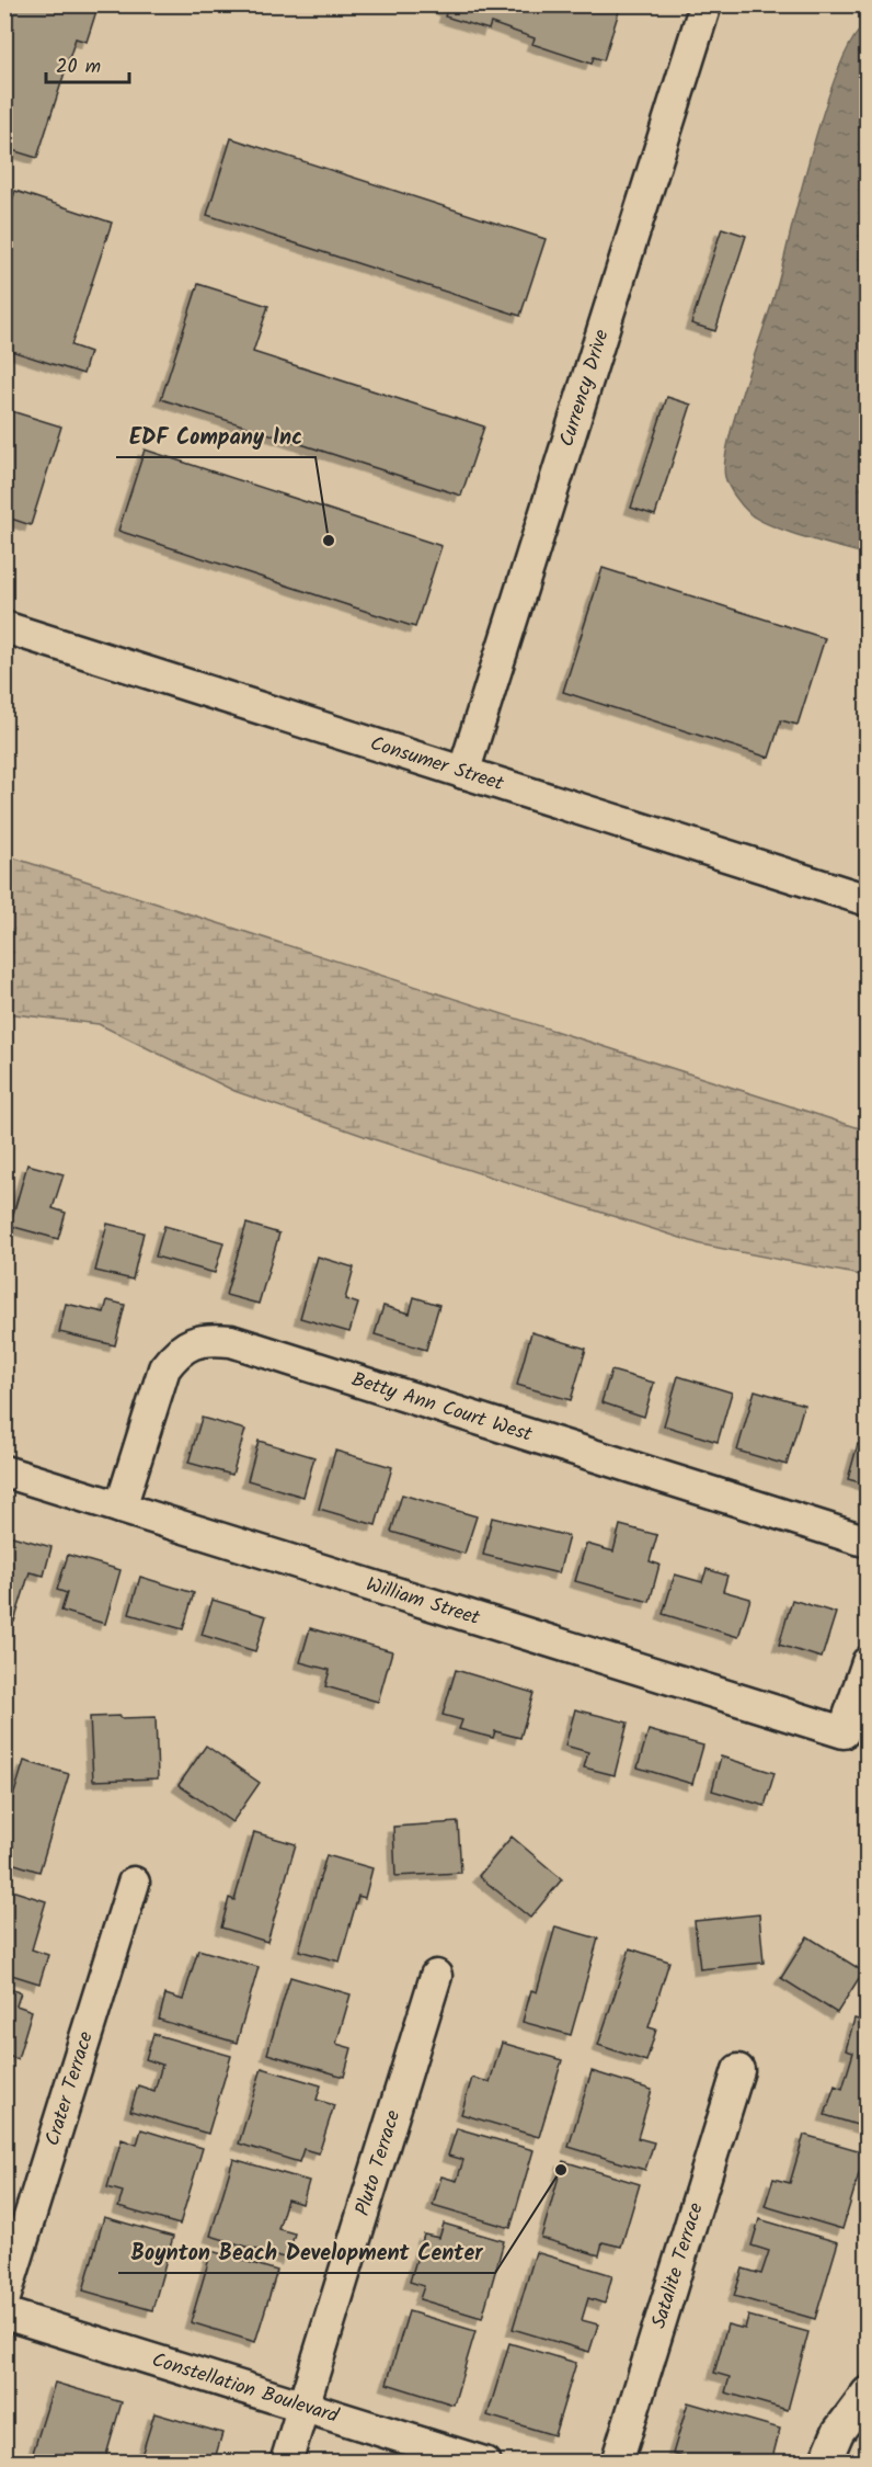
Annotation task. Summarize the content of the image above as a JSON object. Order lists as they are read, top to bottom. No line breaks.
{"streets":{"street":["Currency Drive","Consumer Street","Betty Ann Court West","William Street","Crater Terrace","Pluto Terrace","Satalite Terrace","Constellation Boulevard"]},"crossings":[["Currency Drive","Consumer Street"],["Betty Ann Court West","William Street"],["Pluto Terrace","Constellation Boulevard"]],"places":["EDF Company Inc","Boynton Beach Development Center"],"scale_bar":"20 m"}
